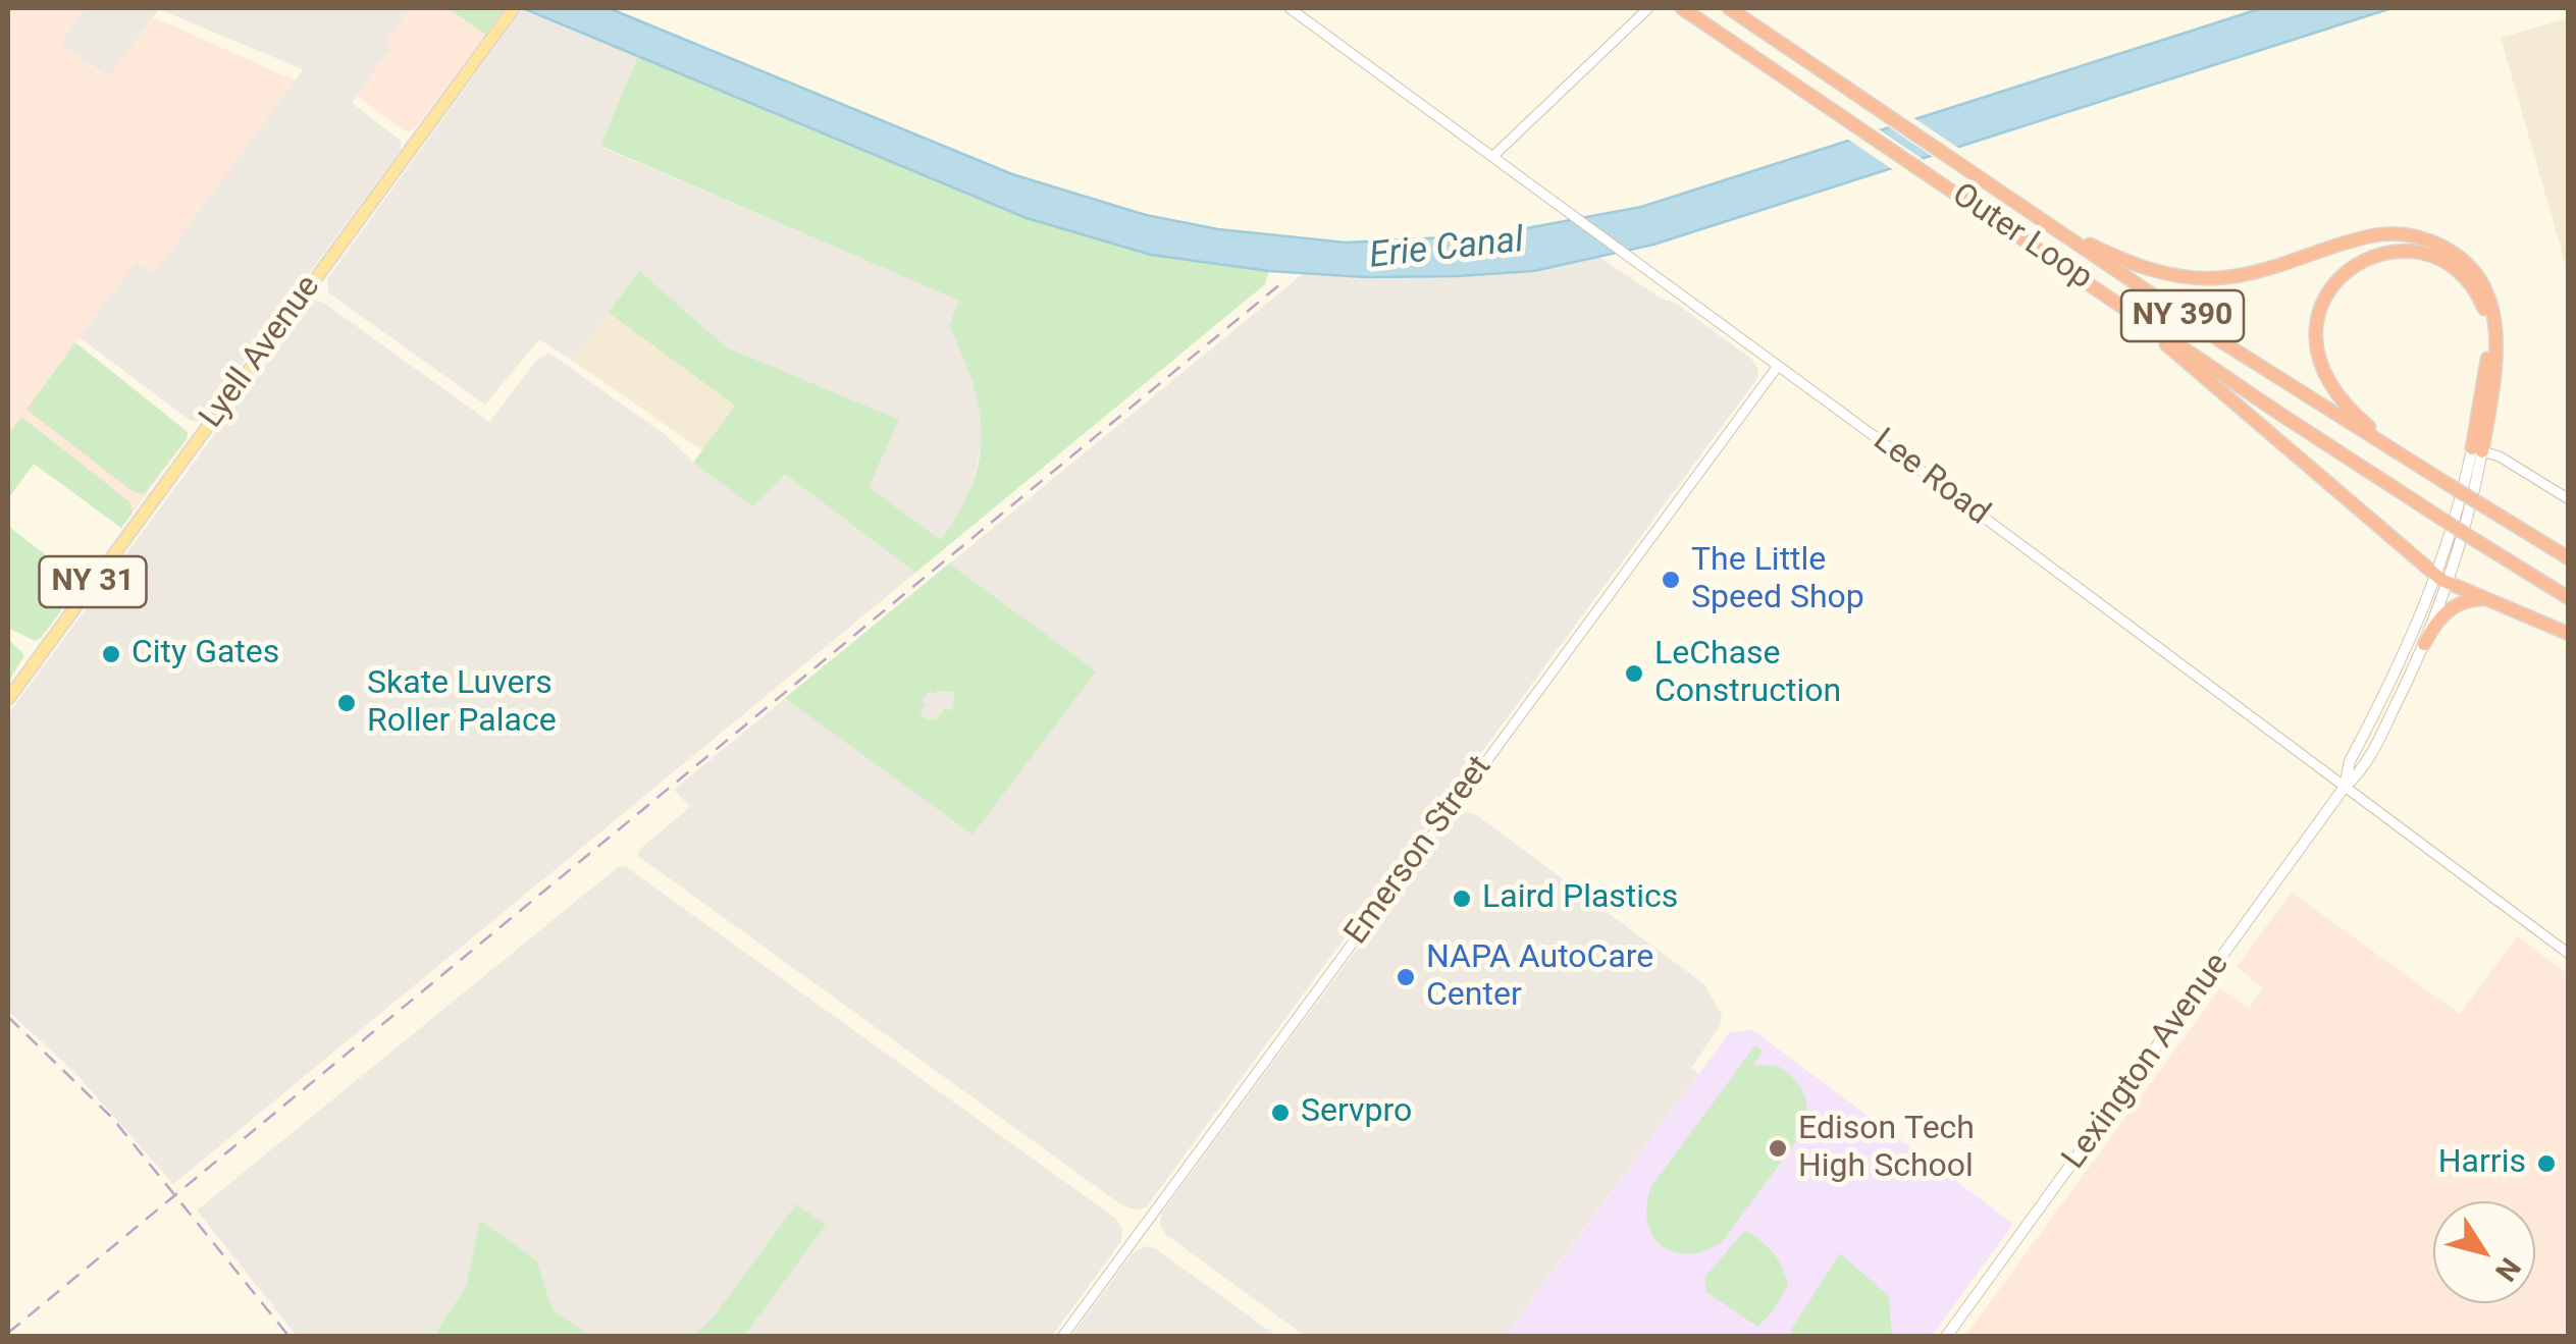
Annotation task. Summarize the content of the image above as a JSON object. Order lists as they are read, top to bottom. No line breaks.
{"streets":{"highway":["Outer Loop","NY 390"],"main road":["Lyell Avenue","NY 31","Lexington Avenue"],"street":["Lee Road","Emerson Street"]},"crossings":[["Lee Road","Emerson Street"],["Lee Road","Lexington Avenue"]],"water":["Erie Canal"],"places":["The Little Speed Shop","City Gates","LeChase Construction","Skate Luvers Roller Palace","Laird Plastics","NAPA AutoCare Center","Servpro","Edison Tech High School","Harris"],"north":"bottom right"}
